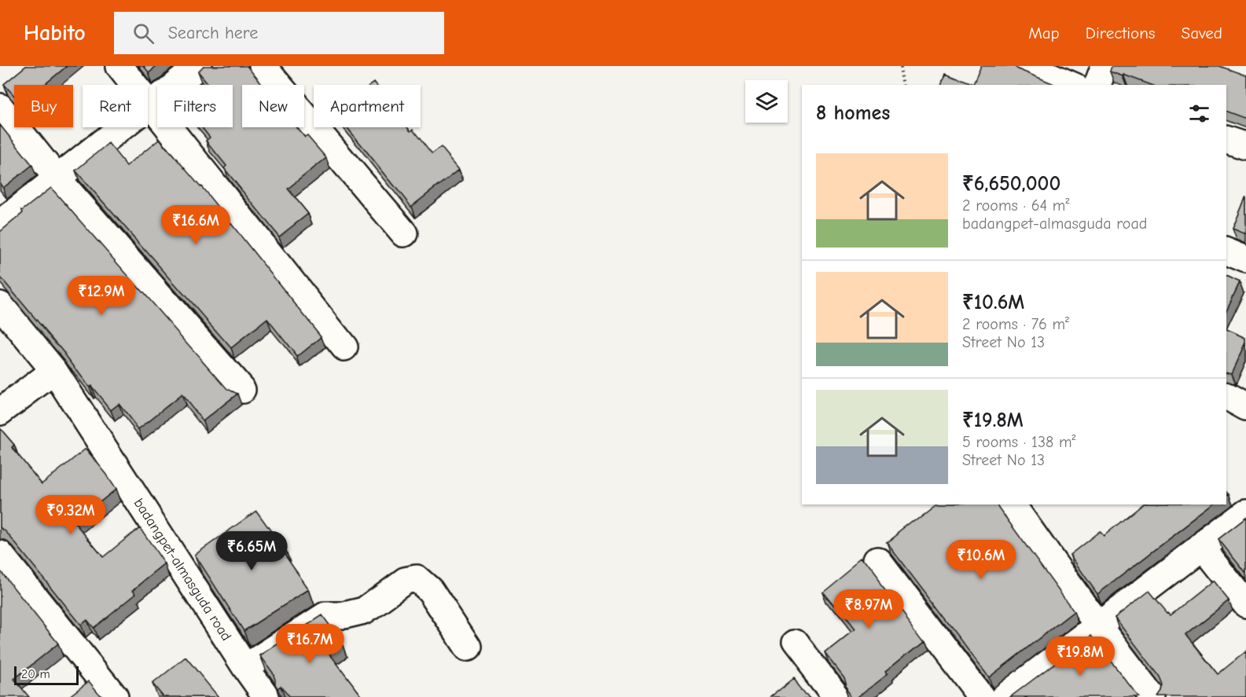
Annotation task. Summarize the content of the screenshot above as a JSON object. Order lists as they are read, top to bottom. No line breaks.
{"streets":{"street":["badangpet-almasguda road"]},"scale_bar":"20 m","page":{"header":"Habito","search":"Search here","nav":["Map","Directions","Saved"],"chip":["Buy","Rent","Filters","New","Apartment"],"heading":"8 homes","list":[{"name":"₹6,650,000","note":"2 rooms · 64 m² · badangpet-almasguda road"},{"name":"₹10.6M","note":"2 rooms · 76 m² · Street No 13"},{"name":"₹19.8M","note":"5 rooms · 138 m² · Street No 13"}],"price":["₹16.6M","₹12.9M","₹9.32M","₹6.65M","₹10.6M","₹8.97M","₹16.7M","₹19.8M"],"scale":"20 m"}}
